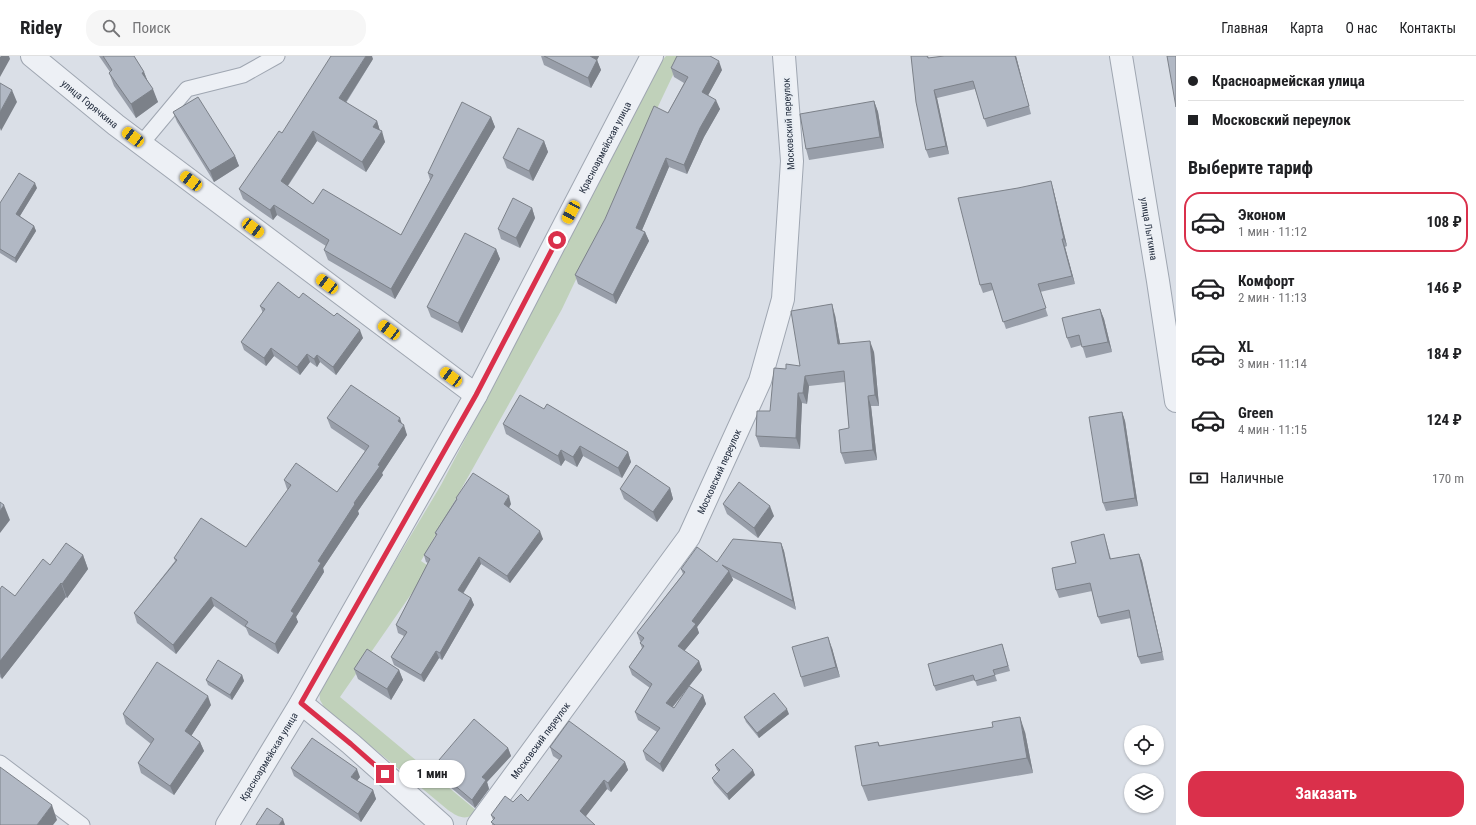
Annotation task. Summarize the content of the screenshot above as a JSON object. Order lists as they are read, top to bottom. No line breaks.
{"streets":{"street":["улица Горячкина","Московский переулок","Красноармейская улица","улица Лыткина"]},"crossings":[["улица Горячкина","Красноармейская улица"]],"page":{"header":"Ridey","search":"Поиск","nav":["Главная","Карта","О нас","Контакты"],"banner":["Красноармейская улица","Московский переулок"],"heading":"Выберите тариф","list":[{"name":"Эконом","note":"1 мин · 11:12","value":"108 ₽"},{"name":"Комфорт","note":"2 мин · 11:13","value":"146 ₽"},{"name":"XL","note":"3 мин · 11:14","value":"184 ₽"},{"name":"Green","note":"4 мин · 11:15","value":"124 ₽"}],"pay":["Наличные","170 m"],"bubble":"1 мин","buttons":"Заказать"}}
